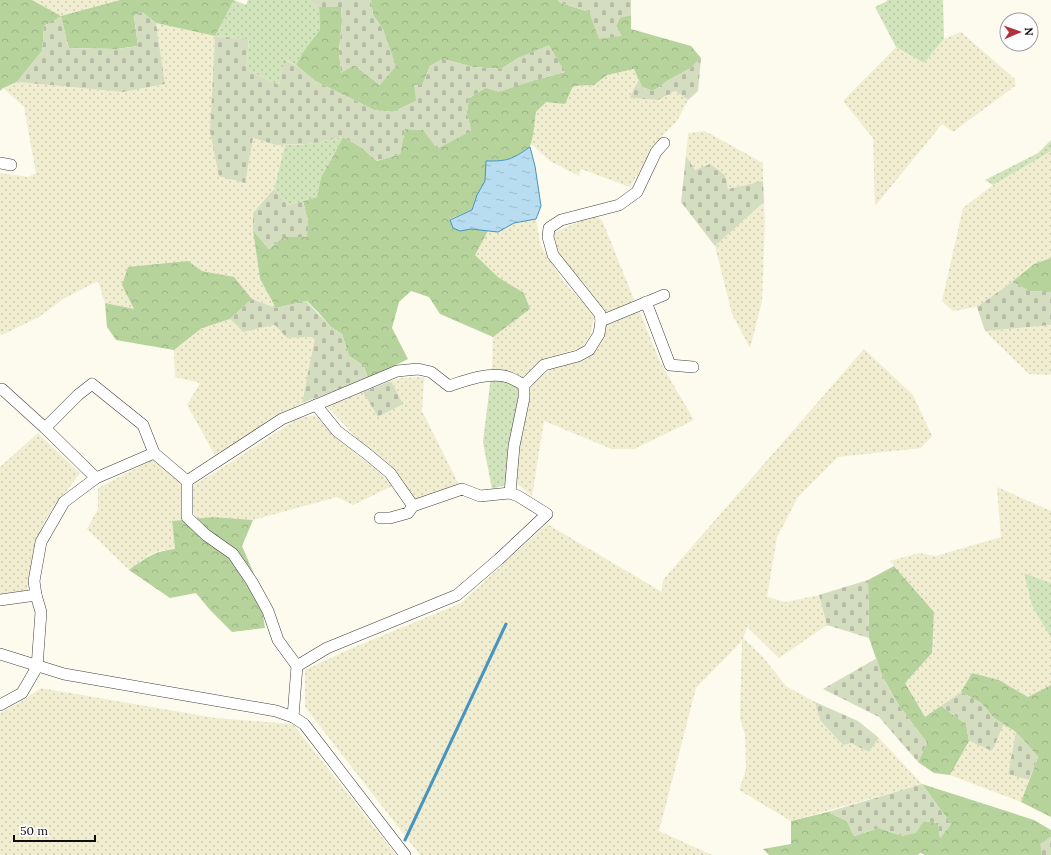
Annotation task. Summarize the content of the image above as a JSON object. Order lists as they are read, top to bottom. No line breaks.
{"scale_bar":"50 m","north":"right"}
